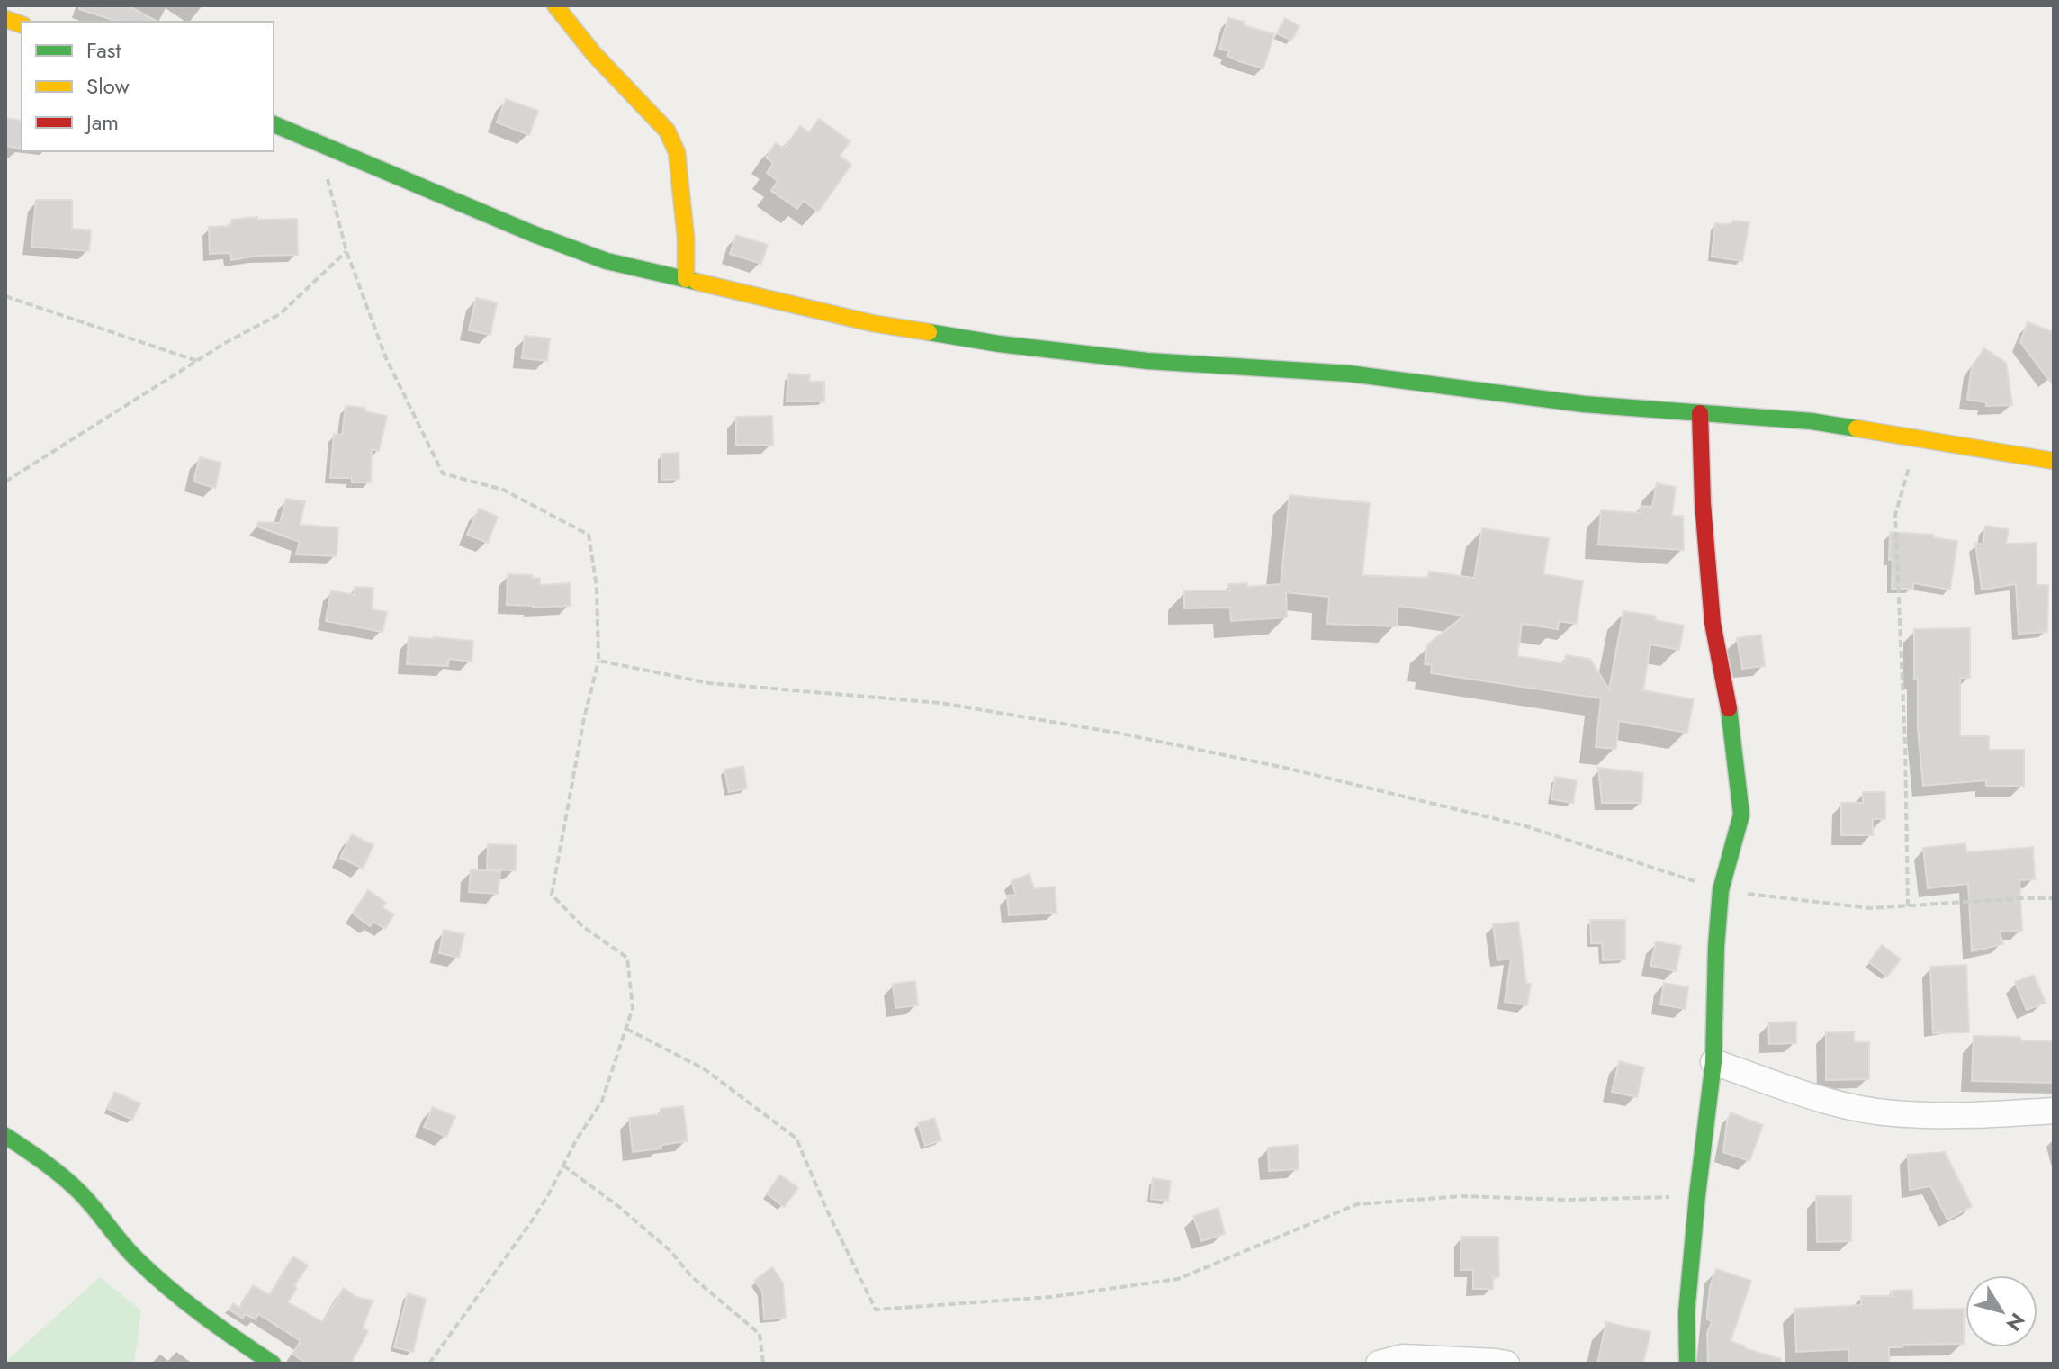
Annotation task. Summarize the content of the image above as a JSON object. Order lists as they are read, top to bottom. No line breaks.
{"legend":["Fast","Slow","Jam"],"north":"bottom right"}
